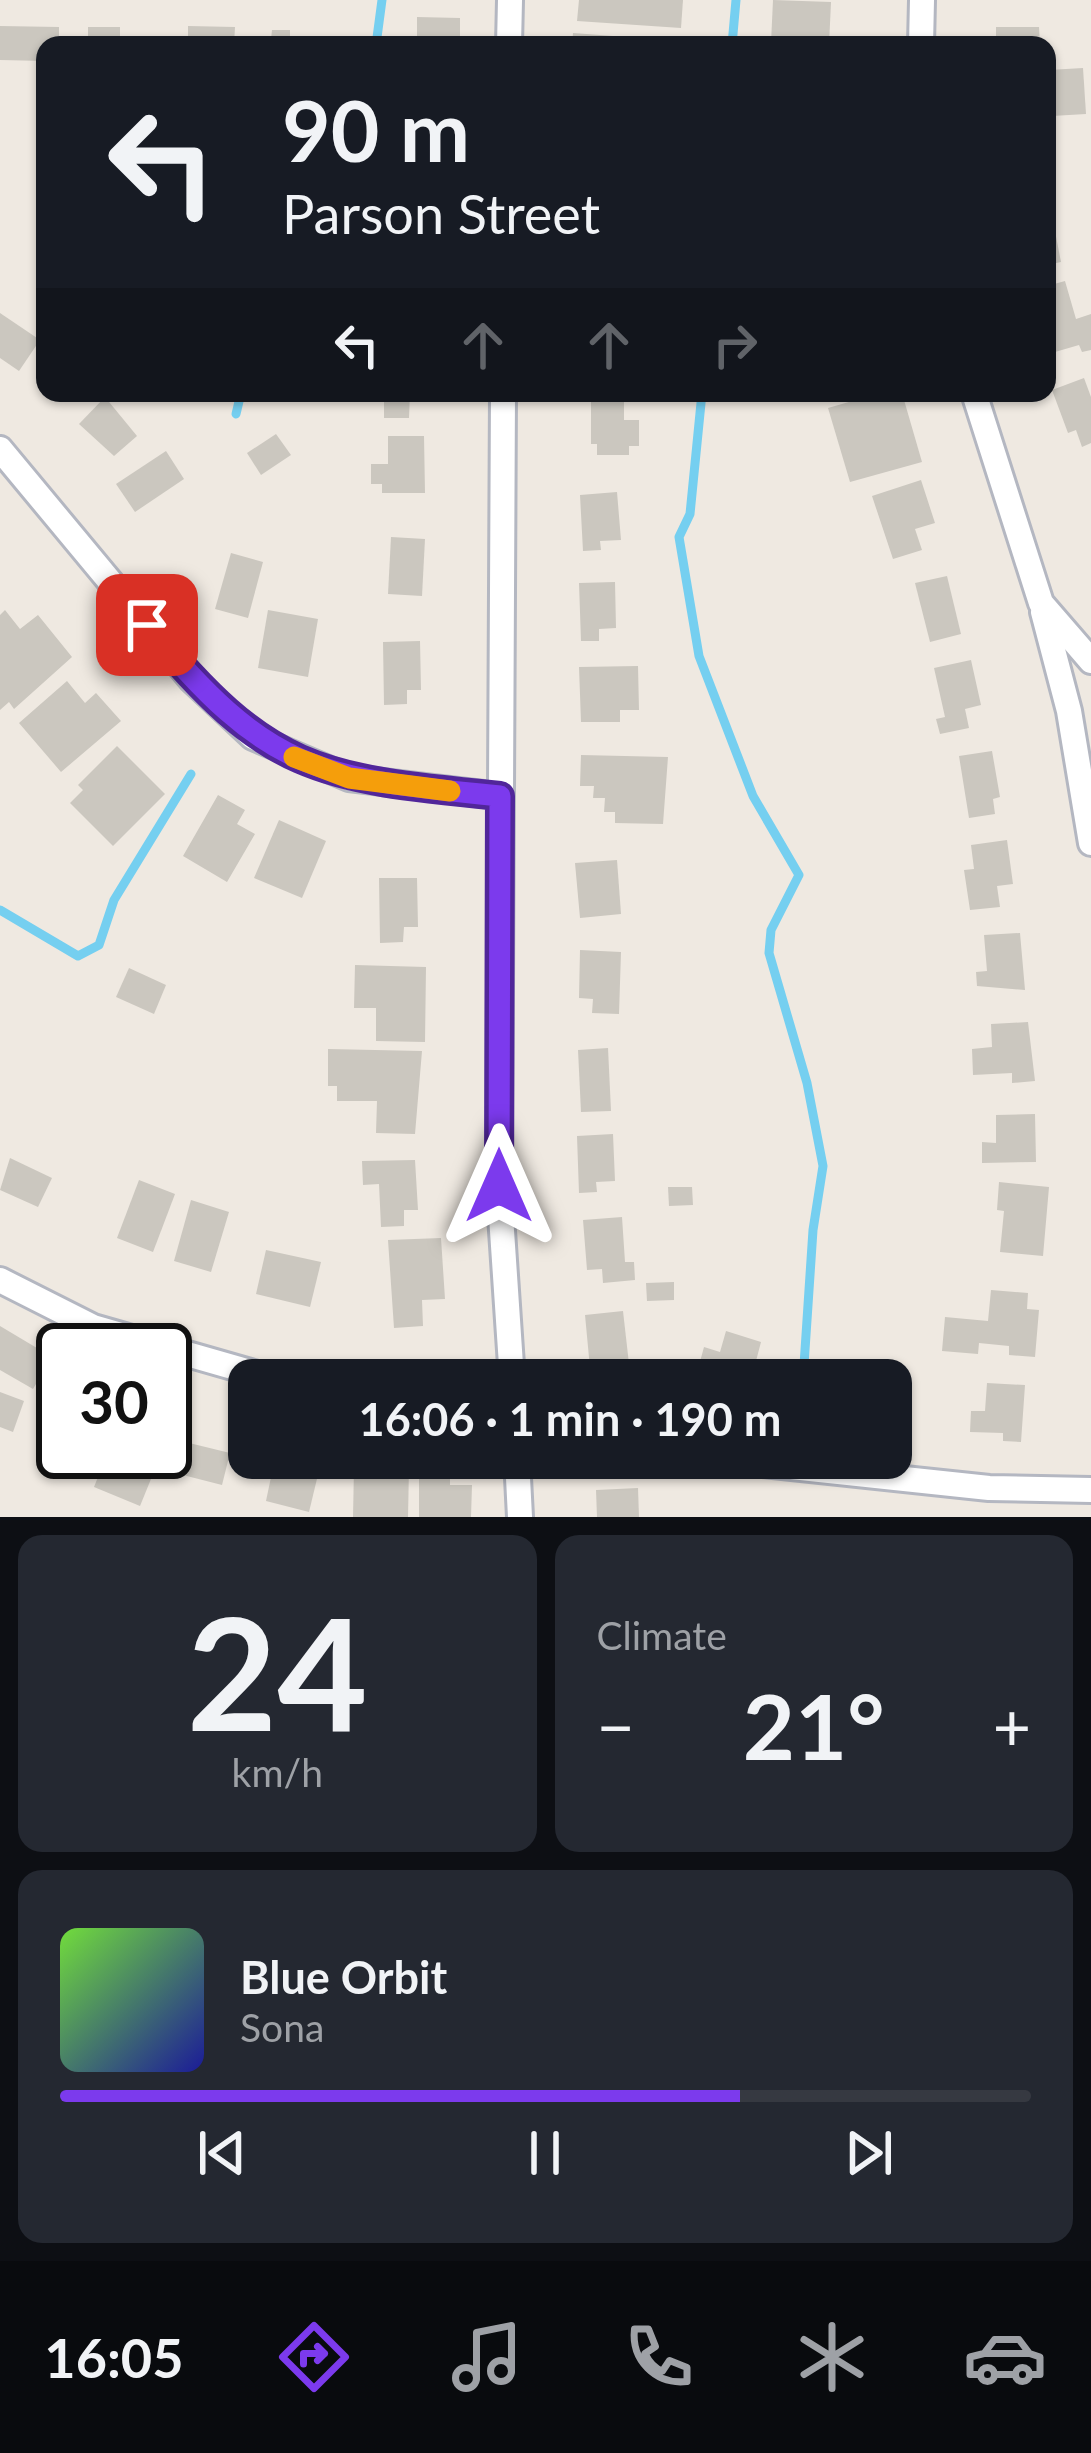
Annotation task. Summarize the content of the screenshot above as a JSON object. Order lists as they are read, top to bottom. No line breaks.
{"page":{"turn":["90 m","Parson Street"],"limit":"30","trip":"16:06 · 1 min · 190 m","tile":[["24","km/h"],"Climate"],"heat":["−","21°","+"],"song":["Blue Orbit","Sona"],"tabs":"16:05"}}
